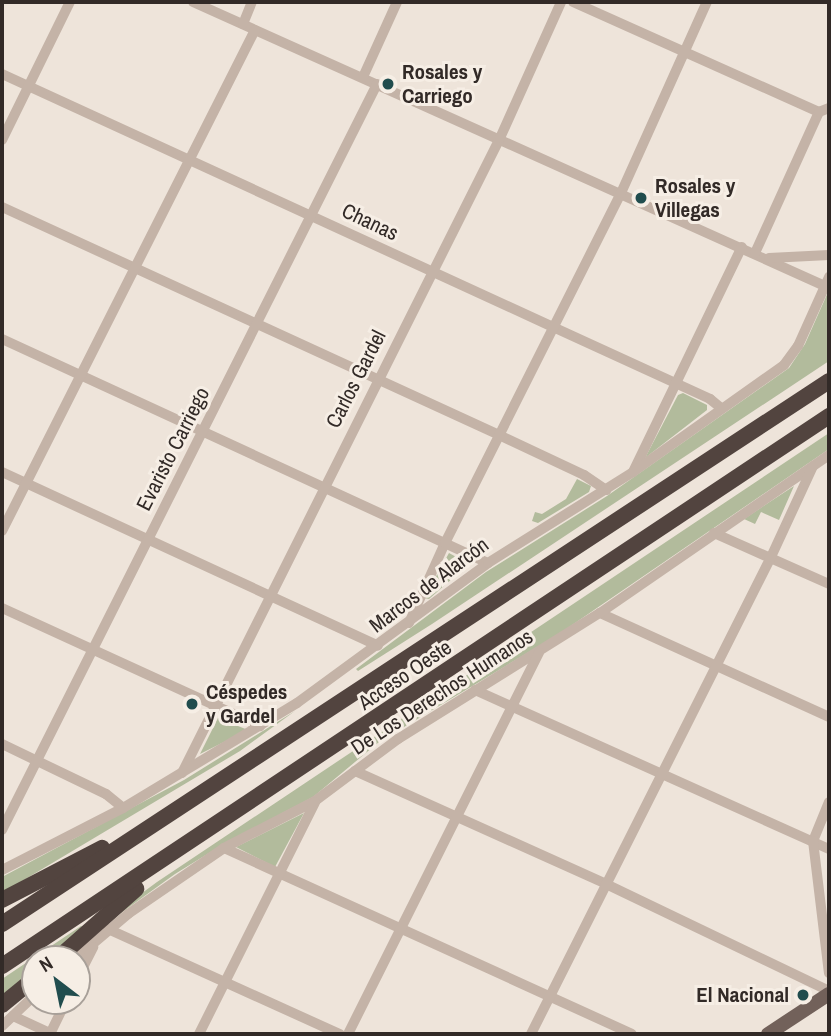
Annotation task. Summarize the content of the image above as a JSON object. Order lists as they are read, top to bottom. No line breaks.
{"streets":{"highway":["Acceso Oeste"],"street":["Chanas","Carlos Gardel","Evaristo Carriego","Marcos de Alarcón","De Los Derechos Humanos"]},"crossings":[["Chanas","Carlos Gardel"],["Chanas","Evaristo Carriego"],["Chanas","Marcos de Alarcón"],["Carlos Gardel","Marcos de Alarcón"]],"places":["Rosales y Carriego","Rosales y Villegas","Céspedes y Gardel","El Nacional"],"north":"top left"}
